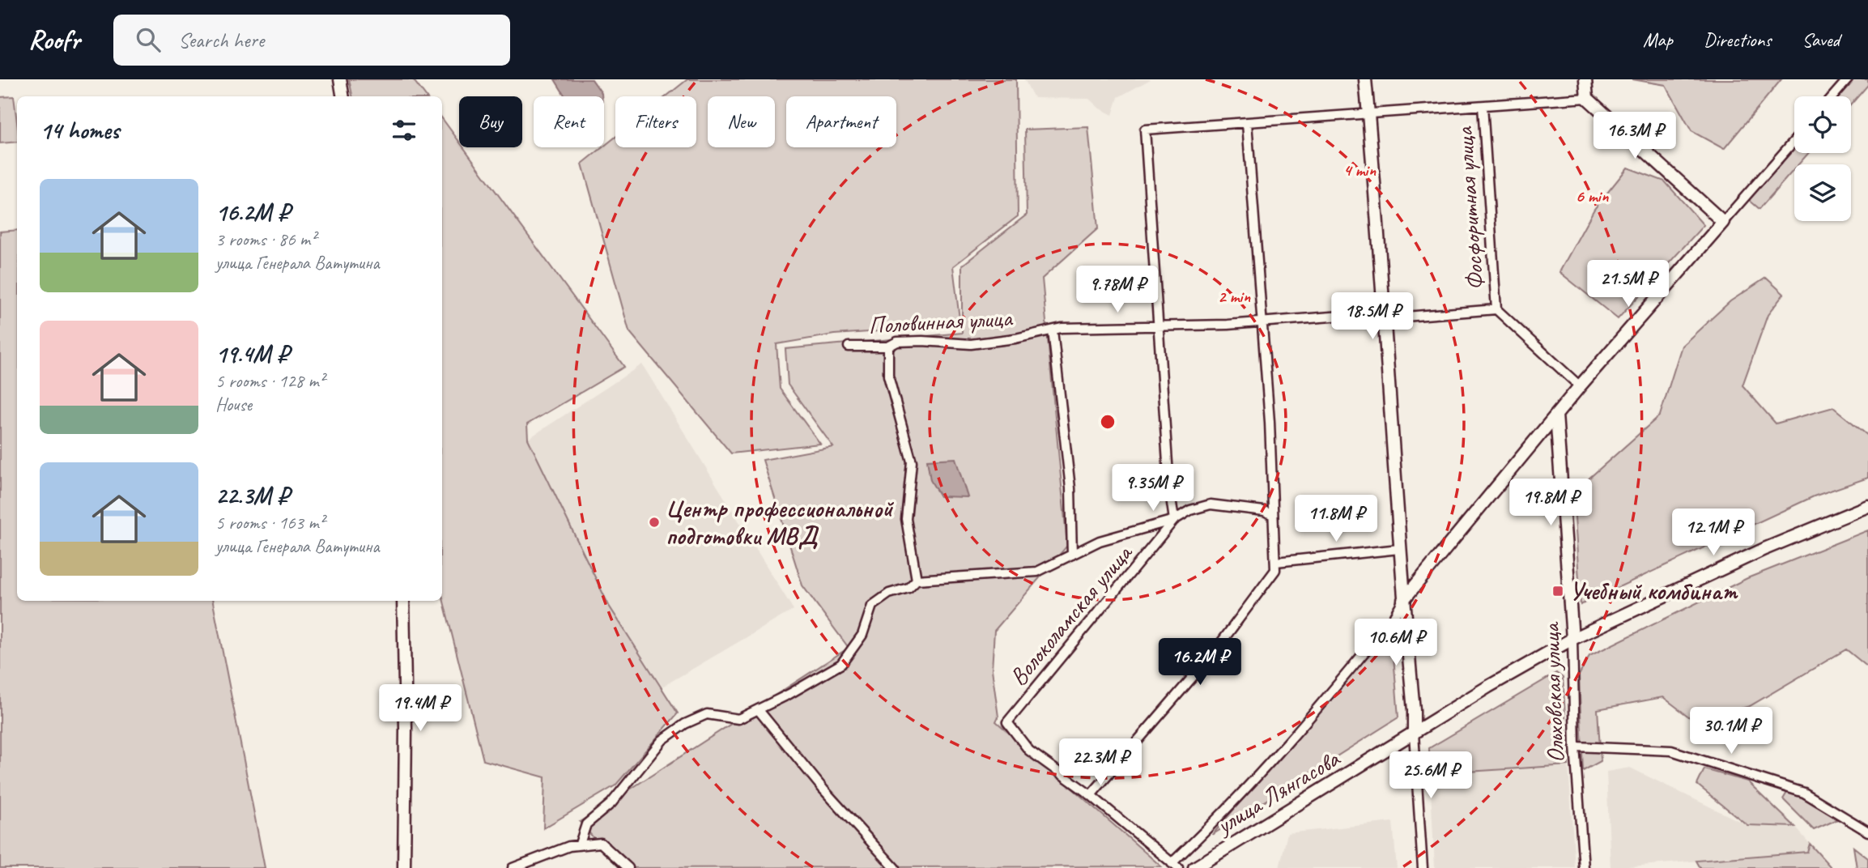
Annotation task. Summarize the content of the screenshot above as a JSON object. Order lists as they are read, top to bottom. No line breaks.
{"streets":{"street":["Фосфоритная улица","Половинная улица","Волоколамская улица","Ольховская улица","улица Лянгасова"]},"crossings":[["Фосфоритная улица","Половинная улица"],["Ольховская улица","улица Лянгасова"]],"places":{"other":["Центр профессиональной подготовки МВД"],"transit":["Учебный комбинат"]},"page":{"header":"Roofr","search":"Search here","nav":["Map","Directions","Saved"],"chip":["Buy","Rent","Filters","New","Apartment"],"heading":"14 homes","price":["16.3M ₽","21.5M ₽","9.78M ₽","18.5M ₽","9.35M ₽","19.8M ₽","11.8M ₽","12.1M ₽","10.6M ₽","16.2M ₽","19.4M ₽","30.1M ₽","22.3M ₽","25.6M ₽"],"list":[{"name":"16.2M ₽","note":"3 rooms · 86 m² · улица Генерала Ватутина"},{"name":"19.4M ₽","note":"5 rooms · 128 m² · House"},{"name":"22.3M ₽","note":"5 rooms · 163 m² · улица Генерала Ватутина"}]},"rings":["4 min","6 min","2 min"]}
